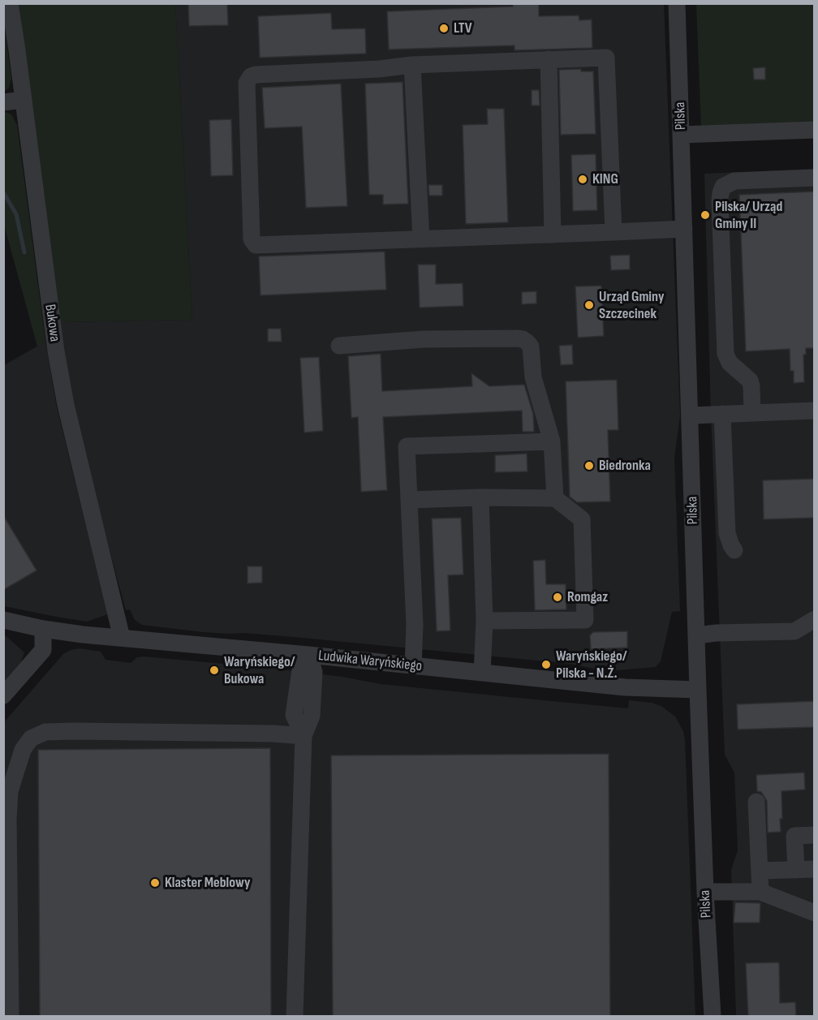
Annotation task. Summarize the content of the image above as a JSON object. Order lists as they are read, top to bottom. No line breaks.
{"streets":{"street":["Pilska","Bukowa","Ludwika Waryńskiego"]},"crossings":[["Pilska","Ludwika Waryńskiego"],["Bukowa","Ludwika Waryńskiego"]],"places":["LTV","KING","Pilska/ Urząd Gminy II","Urząd Gminy Szczecinek","Biedronka","Romgaz","Waryńskiego/ Pilska - N.Ż.","Waryńskiego/ Bukowa","Klaster Meblowy"]}
